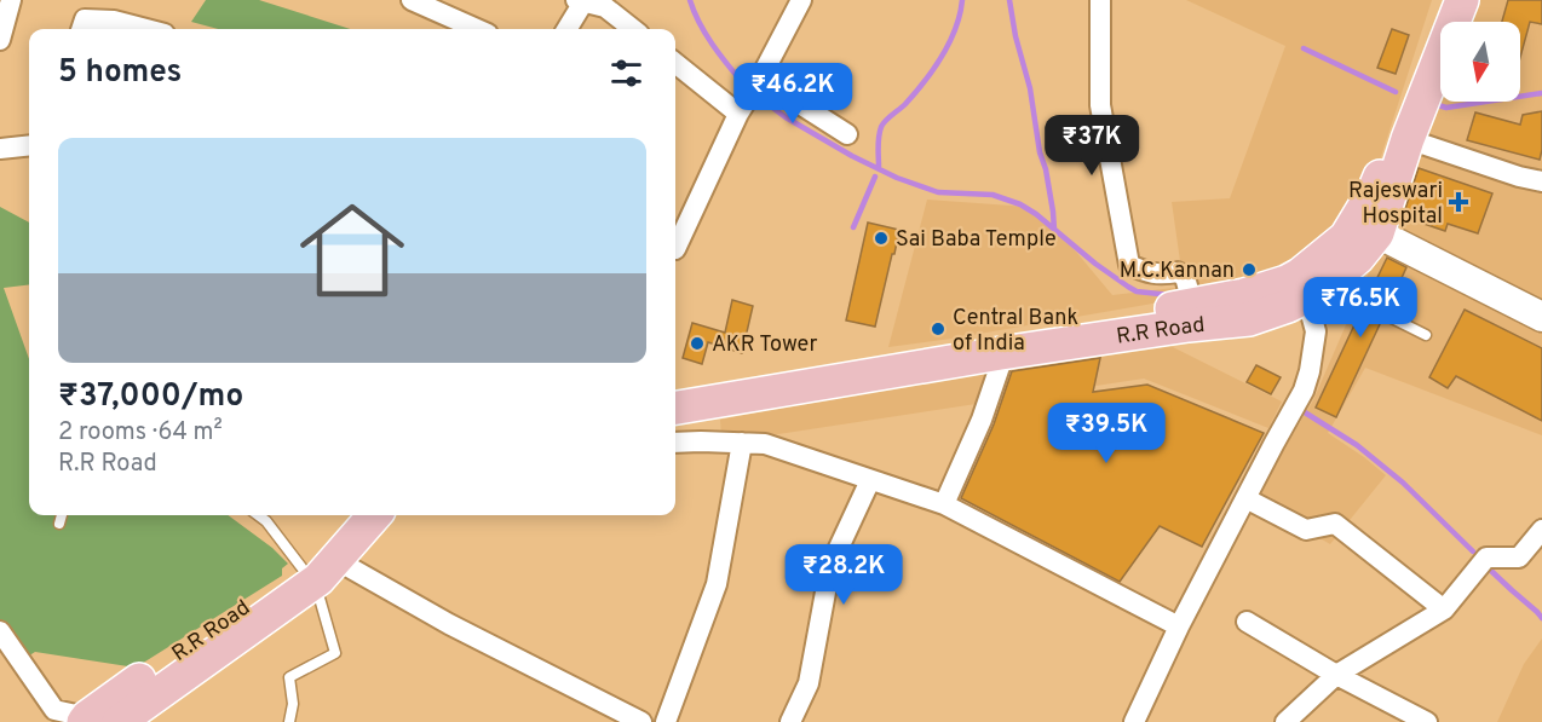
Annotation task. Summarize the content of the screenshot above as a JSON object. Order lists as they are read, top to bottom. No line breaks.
{"streets":{"main road":["R.R Road"]},"places":{"health":["Rajeswari Hospital"],"other":["Sai Baba Temple","M.C.Kannan","Central Bank of India","AKR Tower"]},"north":"bottom","page":{"heading":"5 homes","price":["₹46.2K","₹37K","₹76.5K","₹39.5K","₹28.2K"],"list":[{"name":"₹37,000/mo","note":"2 rooms · 64 m² · R.R Road"}]}}
